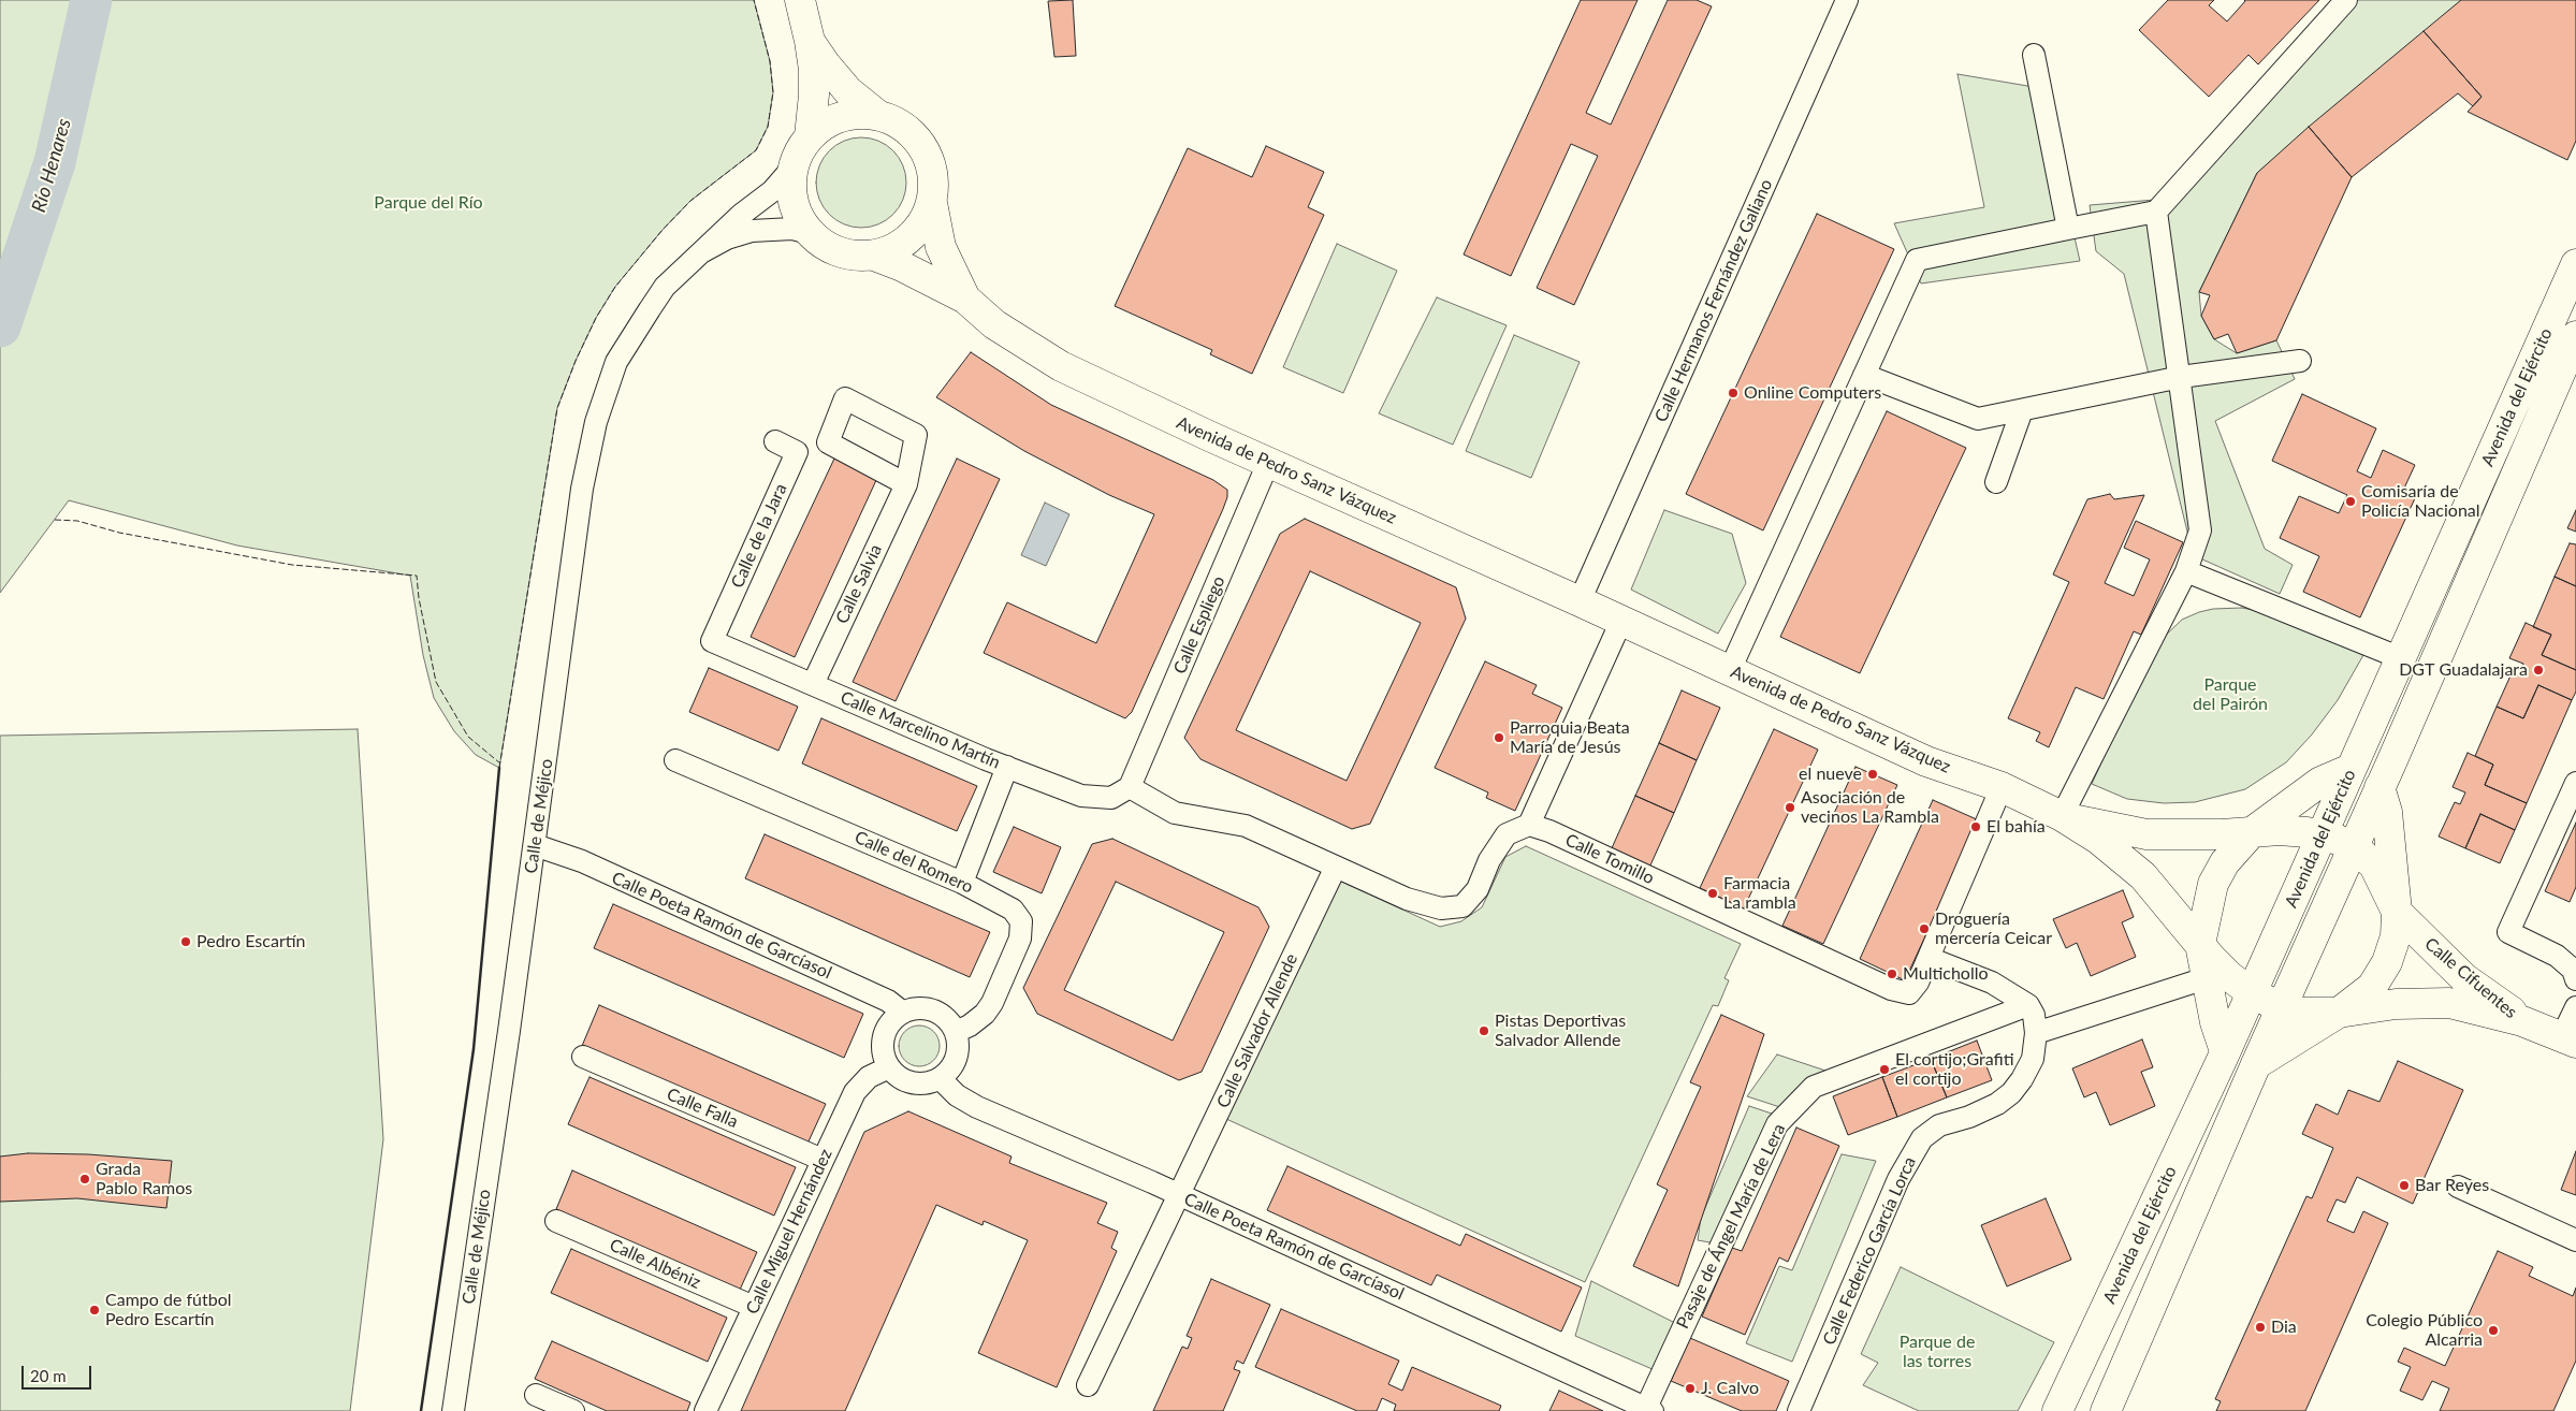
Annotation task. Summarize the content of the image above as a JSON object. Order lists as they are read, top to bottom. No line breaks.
{"streets":{"street":["Calle Hermanos Fernández Galiano","Avenida del Ejército","Avenida de Pedro Sanz Vázquez","Calle de la Jara","Calle Salvia","Calle Espliego","Calle Marcelino Martín","Calle de Méjico","Calle Tomillo","Calle del Romero","Calle Poeta Ramón de Garcíasol","Calle Cifuentes","Calle Salvador Allende","Calle Falla","Pasaje de Ángel María de Lera","Calle Miguel Hernández","Calle Federico García Lorca","Calle Albéniz"]},"crossings":[["Calle Hermanos Fernández Galiano","Avenida de Pedro Sanz Vázquez"],["Avenida del Ejército","Avenida de Pedro Sanz Vázquez"],["Avenida del Ejército","Calle Cifuentes"],["Avenida de Pedro Sanz Vázquez","Calle Espliego"],["Avenida de Pedro Sanz Vázquez","Calle de Méjico"],["Avenida de Pedro Sanz Vázquez","Calle Tomillo"],["Avenida de Pedro Sanz Vázquez","Calle Cifuentes"],["Calle de la Jara","Calle Marcelino Martín"],["Calle Salvia","Calle Marcelino Martín"],["Calle Espliego","Calle Marcelino Martín"],["Calle de Méjico","Calle Poeta Ramón de Garcíasol"],["Calle del Romero","Calle Poeta Ramón de Garcíasol"],["Calle del Romero","Calle Miguel Hernández"],["Calle Poeta Ramón de Garcíasol","Calle Salvador Allende"],["Calle Poeta Ramón de Garcíasol","Pasaje de Ángel María de Lera"],["Calle Poeta Ramón de Garcíasol","Calle Miguel Hernández"],["Calle Falla","Calle Miguel Hernández"],["Pasaje de Ángel María de Lera","Calle Federico García Lorca"],["Calle Miguel Hernández","Calle Albéniz"]],"water":["Río Henares"],"parks":["Parque del Río","Parque del Pairón","Parque de las torres"],"places":["Online Computers","Comisaría de Policía Nacional","DGT Guadalajara","Parroquia Beata María de Jesús","el nueve","Asociación de vecinos La Rambla","El bahía","Farmacia La rambla","Droguería mercería Ceicar","Pedro Escartín","Multichollo","Pistas Deportivas Salvador Allende","El cortijo;Grafiti el cortijo","Grada Pablo Ramos","Bar Reyes","Campo de fútbol Pedro Escartín","Dia","Colegio Público Alcarria","J. Calvo"],"scale_bar":"20 m"}
